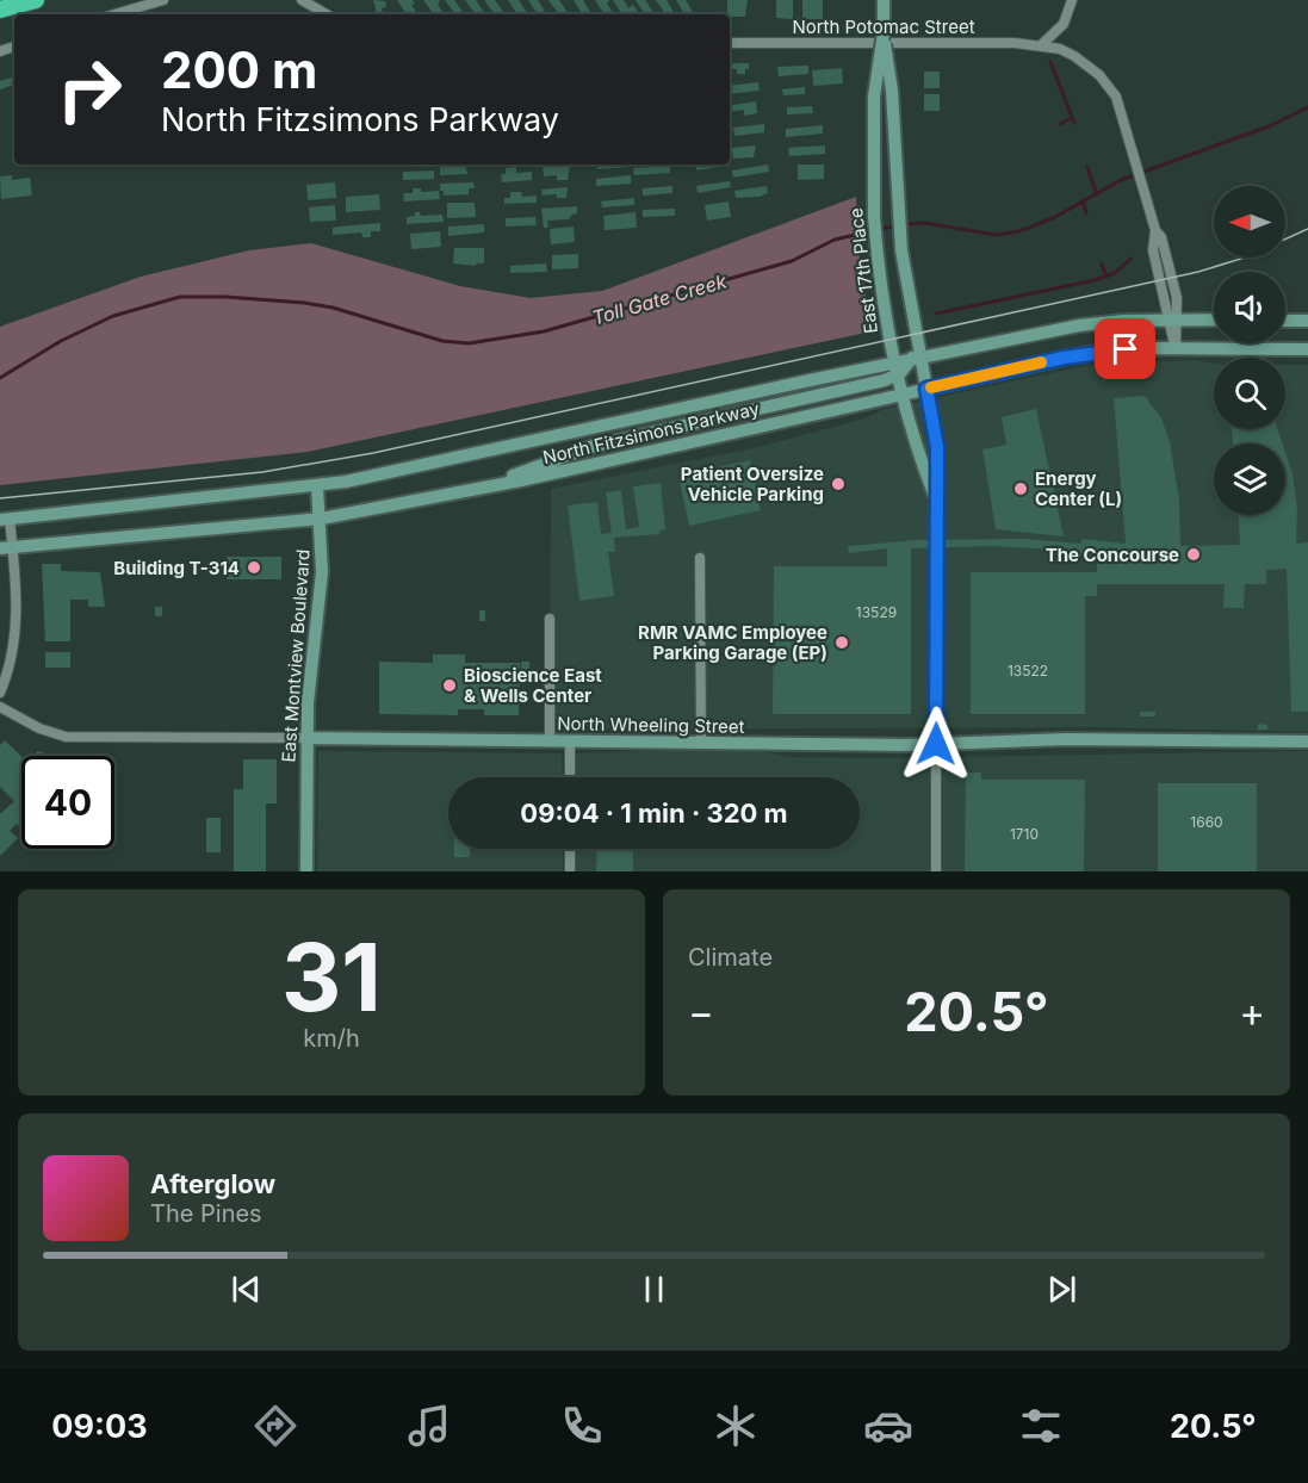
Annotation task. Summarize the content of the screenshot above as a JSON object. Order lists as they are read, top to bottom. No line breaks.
{"streets":{"main road":["East 17th Place","North Fitzsimons Parkway","East Montview Boulevard","North Wheeling Street"],"street":["North Potomac Street"]},"crossings":[["North Potomac Street","North Fitzsimons Parkway"],["East 17th Place","North Fitzsimons Parkway"],["East 17th Place","North Wheeling Street"],["North Fitzsimons Parkway","East Montview Boulevard"],["East Montview Boulevard","North Wheeling Street"]],"water":["Toll Gate Creek"],"places":["Patient Oversize Vehicle Parking","Energy Center (L)","The Concourse","Building T-314","RMR VAMC Employee Parking Garage (EP)","Bioscience East & Wells Center"],"house_numbers":["13529","13522","1660","1710"],"north":"left","page":{"turn":["200 m","North Fitzsimons Parkway"],"limit":"40","trip":"09:04 · 1 min · 320 m","tile":[["31","km/h"],"Climate"],"heat":["−","20.5°","+"],"song":["Afterglow","The Pines"],"tabs":["09:03","20.5°"]}}
